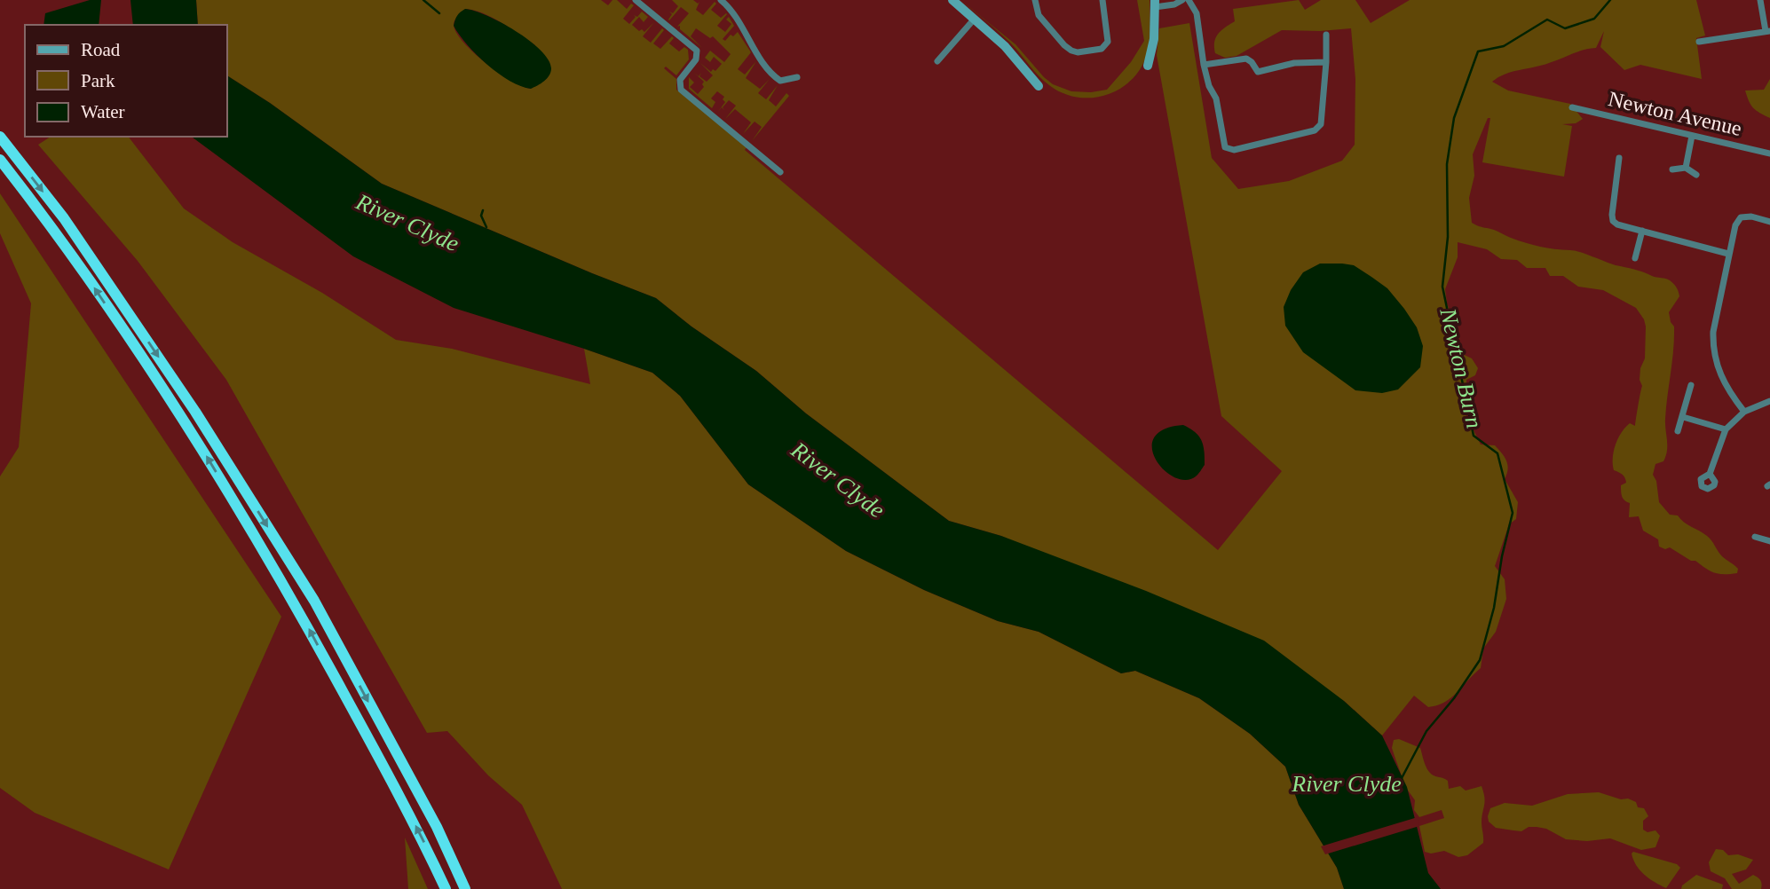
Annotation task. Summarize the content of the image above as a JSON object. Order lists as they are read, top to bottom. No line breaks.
{"streets":{"street":["Newton Avenue"]},"water":["River Clyde","Newton Burn"],"legend":["Road","Park","Water"]}
